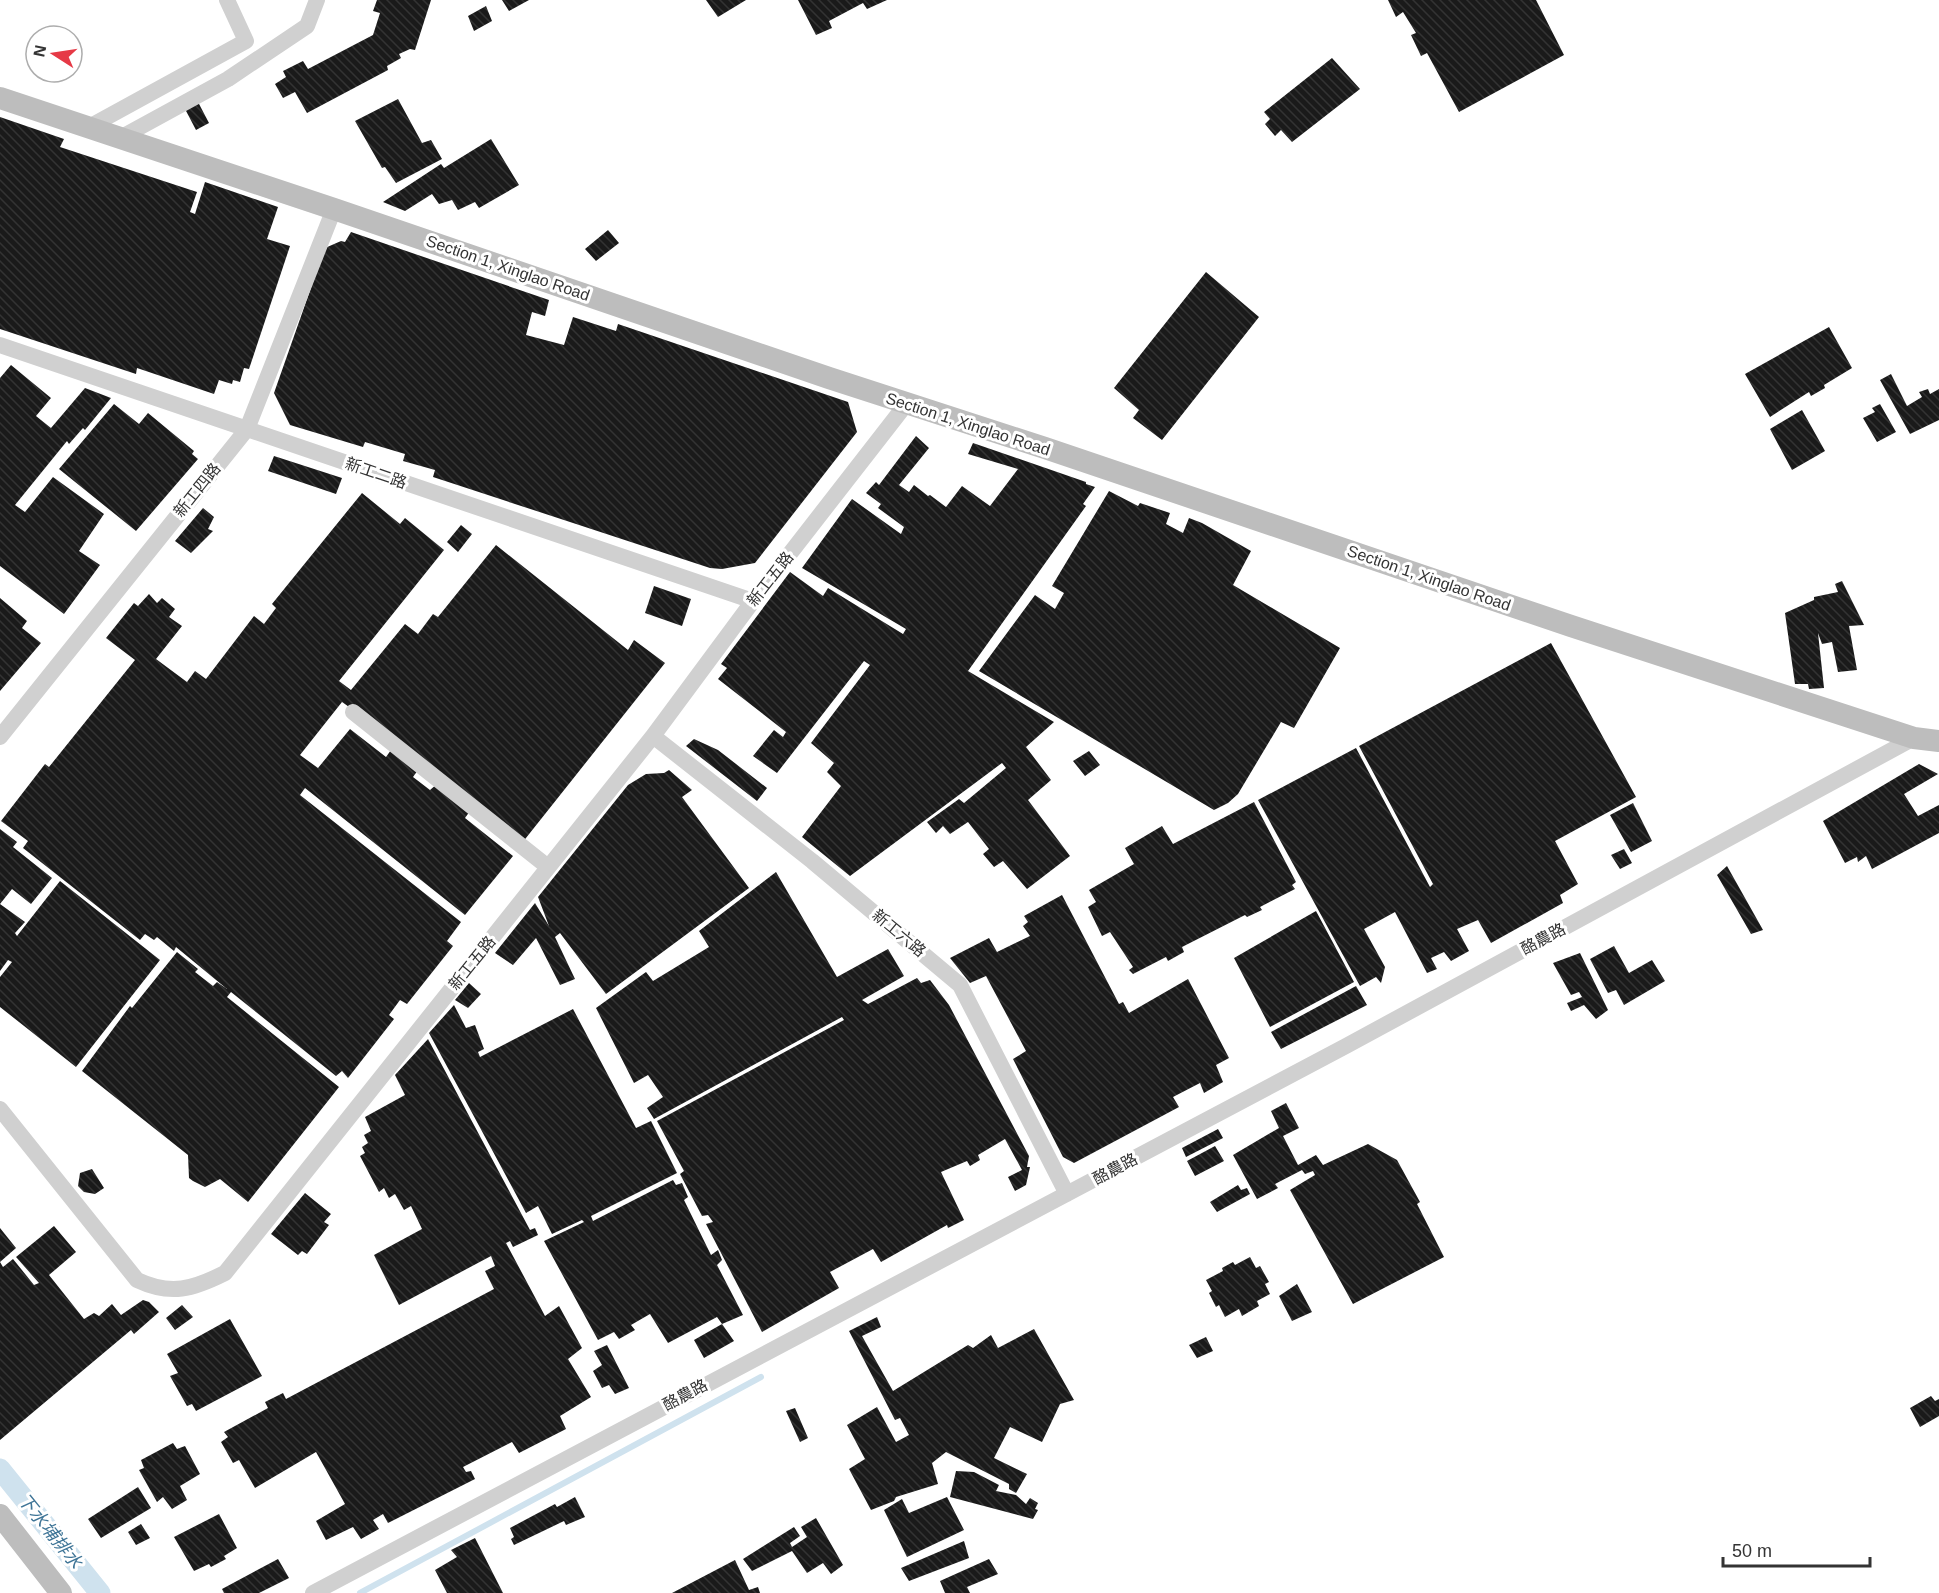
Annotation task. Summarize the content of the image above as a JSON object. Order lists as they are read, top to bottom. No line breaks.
{"streets":{"street":["Section 1, Xinglao Road","新工二路","新工四路","新工五路","新工六路","酪農路"]},"crossings":[["Section 1, Xinglao Road","新工四路"],["Section 1, Xinglao Road","新工五路"],["Section 1, Xinglao Road","酪農路"],["新工二路","新工四路"],["新工二路","新工五路"],["新工五路","新工六路"],["新工六路","酪農路"]],"water":["下水埔排水"],"scale_bar":"50 m","north":"left"}
